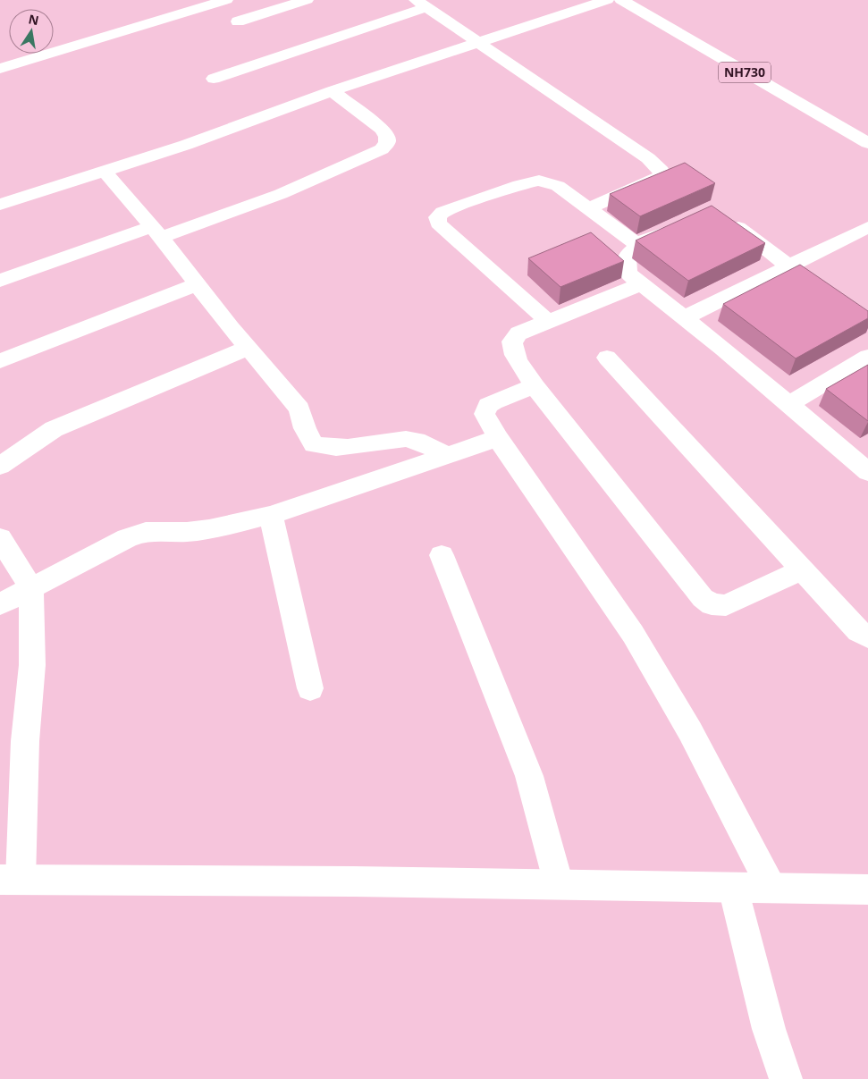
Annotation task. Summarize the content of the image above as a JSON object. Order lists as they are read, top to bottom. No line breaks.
{"streets":{"main road":["NH730"]},"north":"top"}
